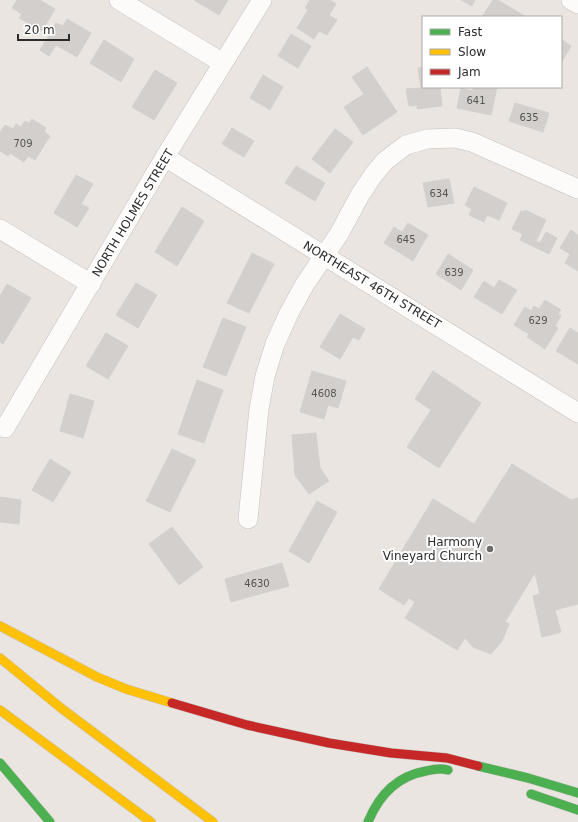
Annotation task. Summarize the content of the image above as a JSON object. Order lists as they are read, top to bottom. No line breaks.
{"streets":{"street":["NORTH HOLMES STREET","NORTHEAST 46TH STREET"]},"crossings":[["NORTH HOLMES STREET","NORTHEAST 46TH STREET"]],"places":["Harmony Vineyard Church"],"house_numbers":["641","635","709","634","645","639","629","4608","4630"],"legend":["Fast","Slow","Jam"],"scale_bar":"20 m"}
